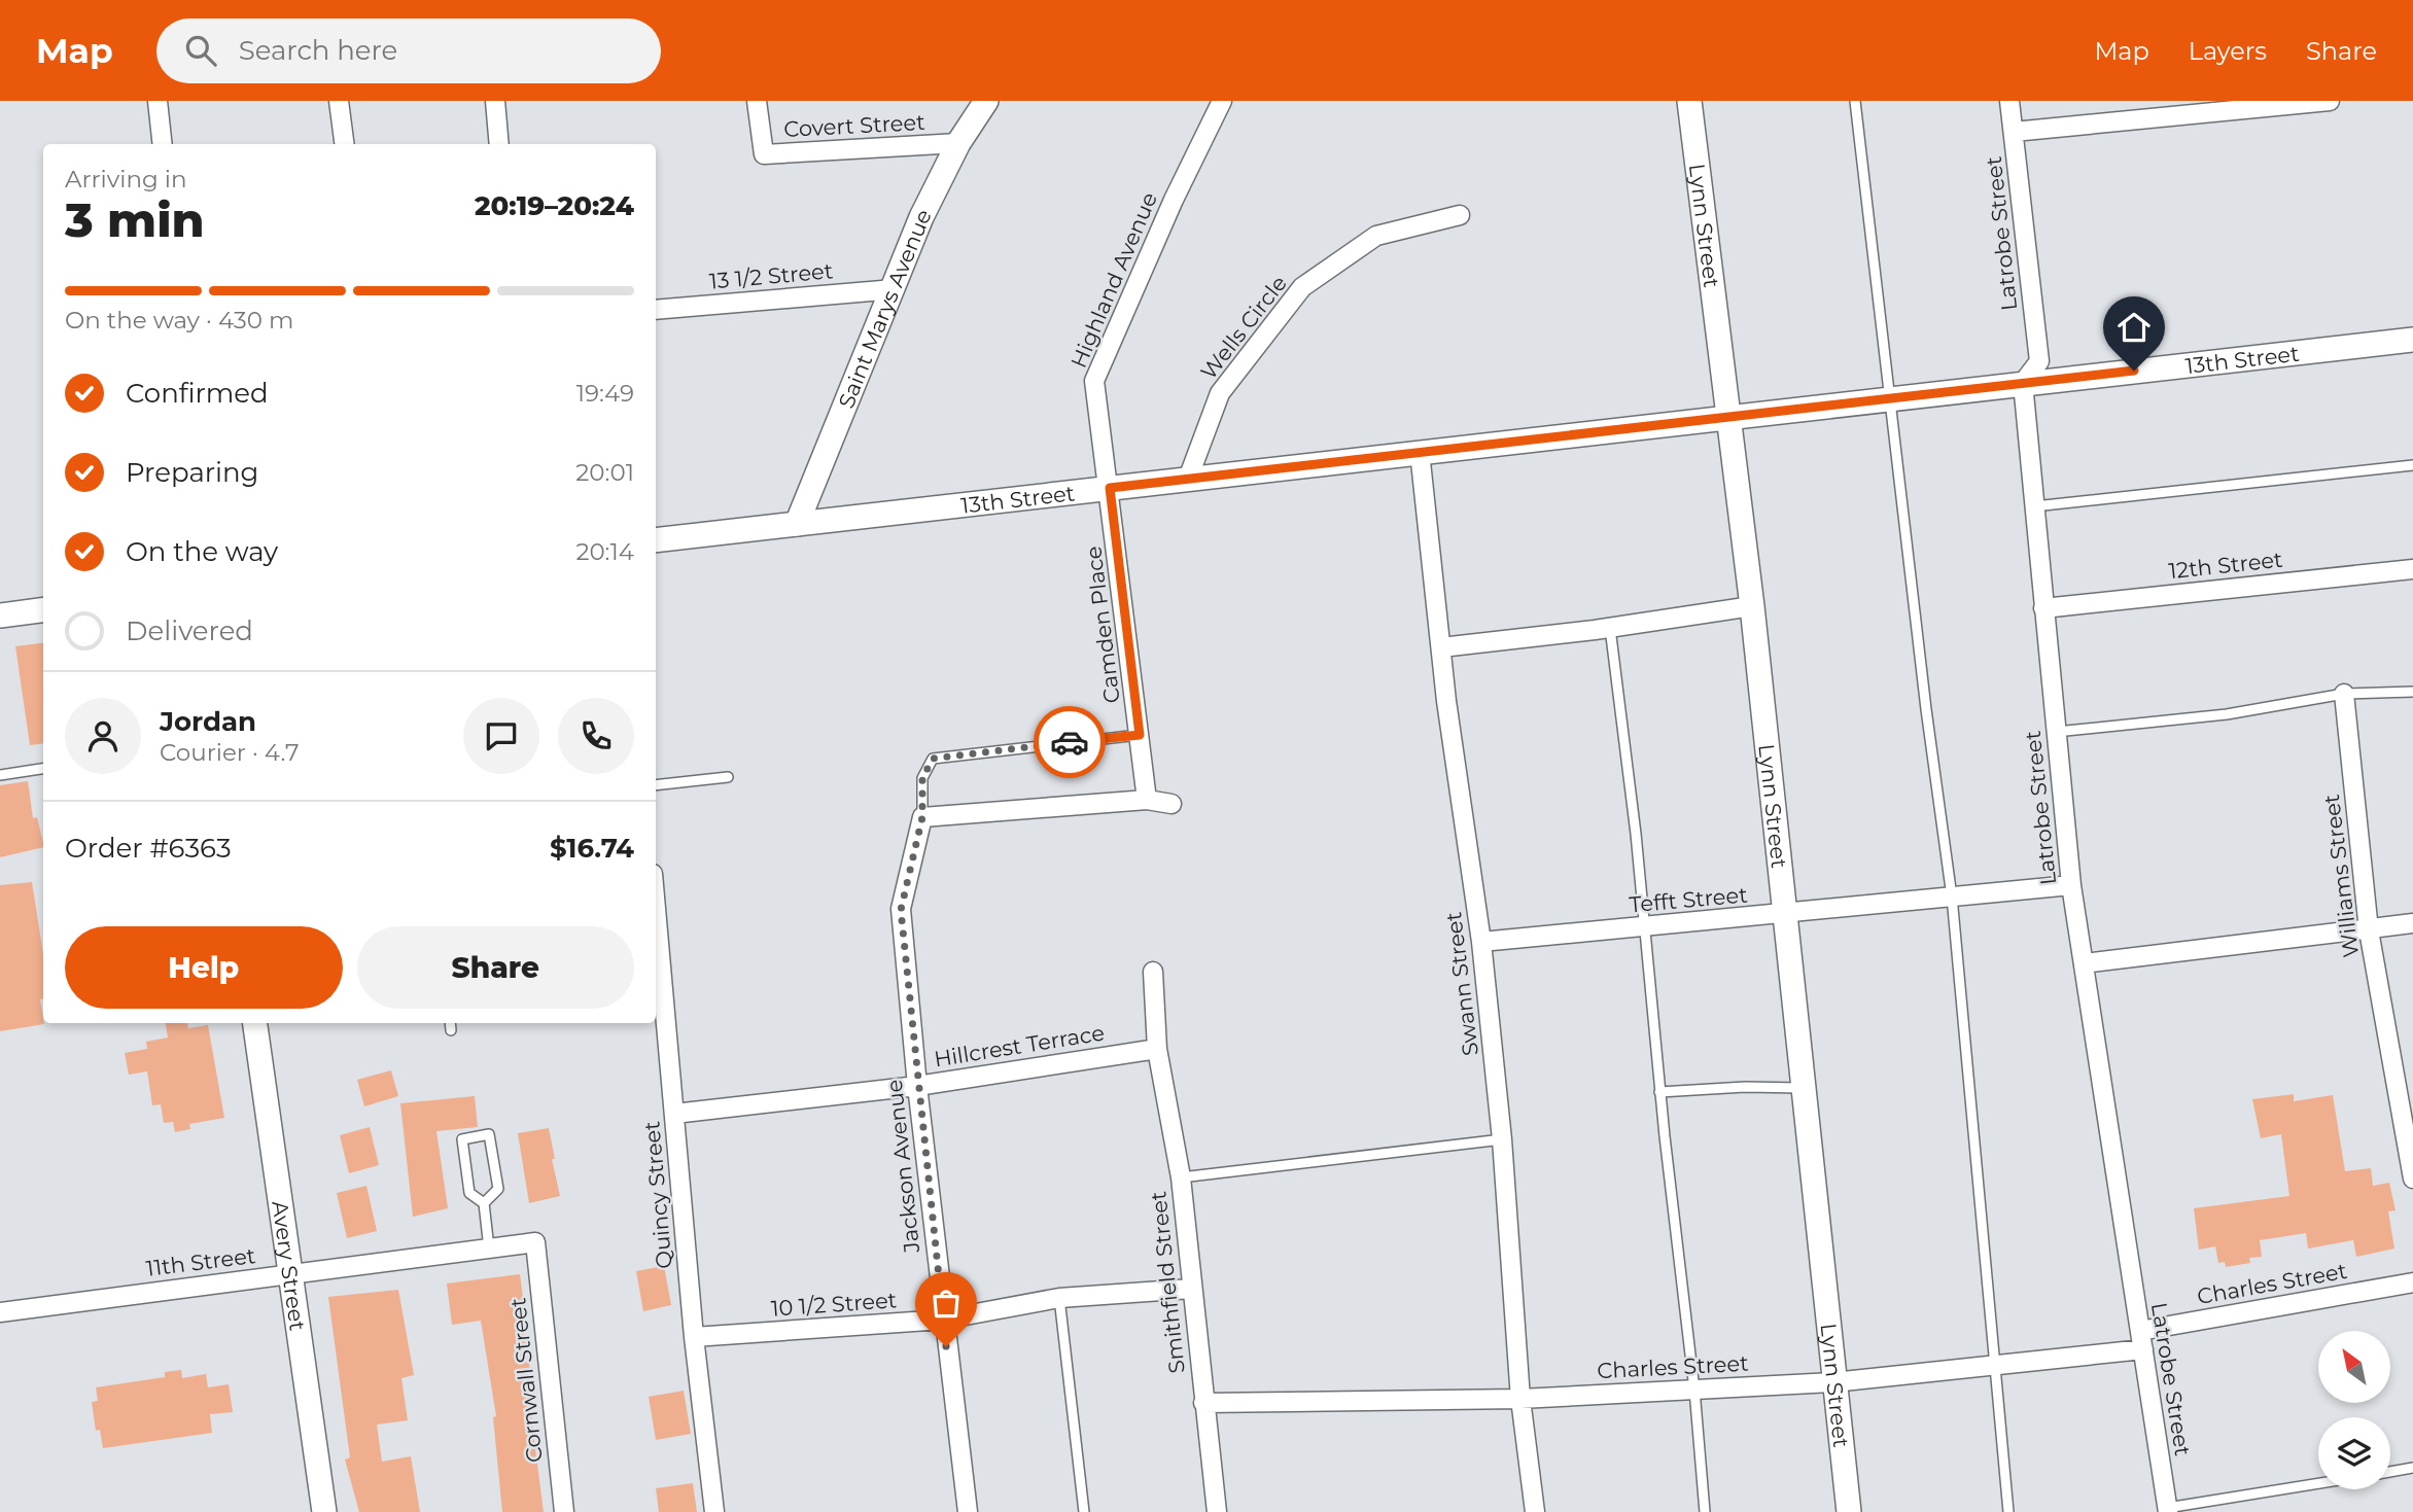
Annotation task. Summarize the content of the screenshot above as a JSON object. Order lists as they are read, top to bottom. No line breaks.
{"streets":{"street":["Covert Street","Lynn Street","Latrobe Street","13 1/2 Street","Highland Avenue","Saint Marys Avenue","Wells Circle","13th Street","12th Street","Camden Place","Williams Street","Tefft Street","Swann Street","Hillcrest Terrace","Jackson Avenue","Quincy Street","11th Street","Avery Street","Smithfield Street","Charles Street","10 1/2 Street","Cornwall Street"]},"crossings":[["Covert Street","Saint Marys Avenue"],["Lynn Street","13th Street"],["Lynn Street","Tefft Street"],["Lynn Street","Charles Street"],["Latrobe Street","13th Street"],["Latrobe Street","12th Street"],["Latrobe Street","Tefft Street"],["Latrobe Street","Charles Street"],["13 1/2 Street","Saint Marys Avenue"],["Highland Avenue","13th Street"],["Highland Avenue","Camden Place"],["Saint Marys Avenue","13th Street"],["Wells Circle","13th Street"],["13th Street","Camden Place"],["13th Street","Swann Street"],["Tefft Street","Swann Street"],["Swann Street","Charles Street"],["Hillcrest Terrace","Jackson Avenue"],["Hillcrest Terrace","Quincy Street"],["Hillcrest Terrace","Smithfield Street"],["Jackson Avenue","10 1/2 Street"],["Quincy Street","10 1/2 Street"],["11th Street","Avery Street"],["11th Street","Cornwall Street"],["Smithfield Street","Charles Street"],["Smithfield Street","10 1/2 Street"]],"north":"top left","page":{"header":"Map","search":"Search here","nav":["Map","Layers","Share"],"heading":["3 min","Arriving in","20:19–20:24"],"panel":["Jordan","Courier · 4.7","Order #6363","$16.74"],"bar":"On the way · 430 m","list":[["Confirmed","19:49"],["Preparing","20:01"],["On the way","20:14"],"Delivered"],"buttons":["Help","Share"]}}
